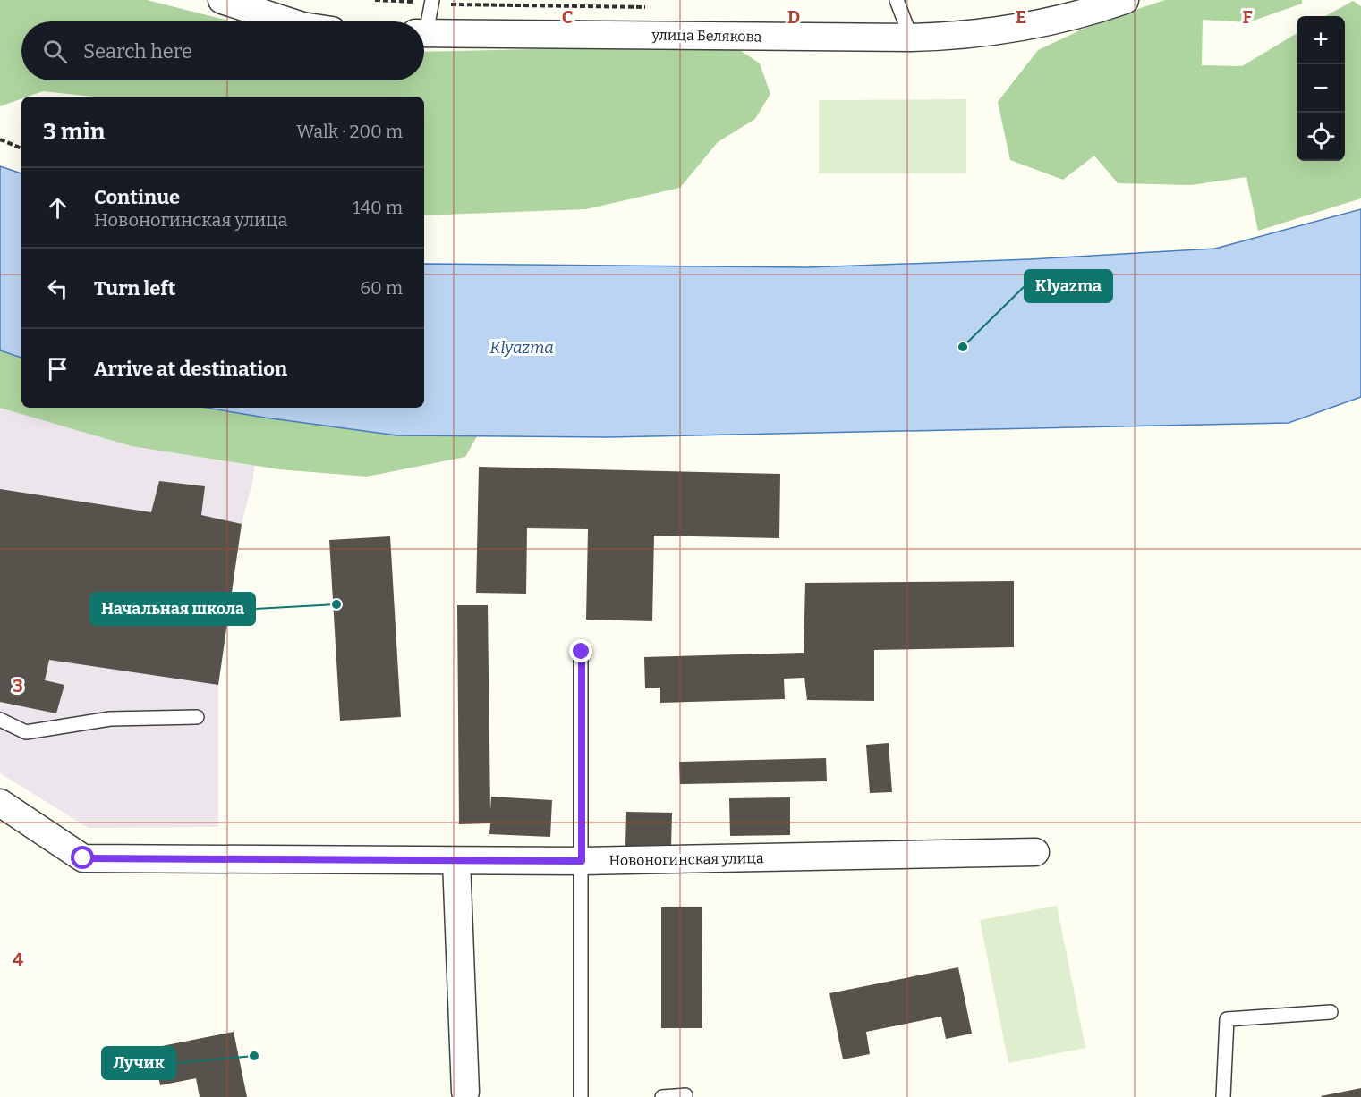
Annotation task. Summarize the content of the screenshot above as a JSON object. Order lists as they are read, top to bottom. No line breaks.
{"streets":{"street":["улица Белякова","Новоногинская улица"]},"water":["Klyazma"],"places":["Klyazma","Начальная школа","Лучик"],"page":{"map_buttons":["+","−"],"search":"Search here","heading":["3 min","Walk · 200 m"],"list":[["Continue","Новоногинская улица","140 m"],["Turn left","60 m"],"Arrive at destination"]},"grid":{"columns":["C","D","E","F"],"rows":["3","4"]}}
